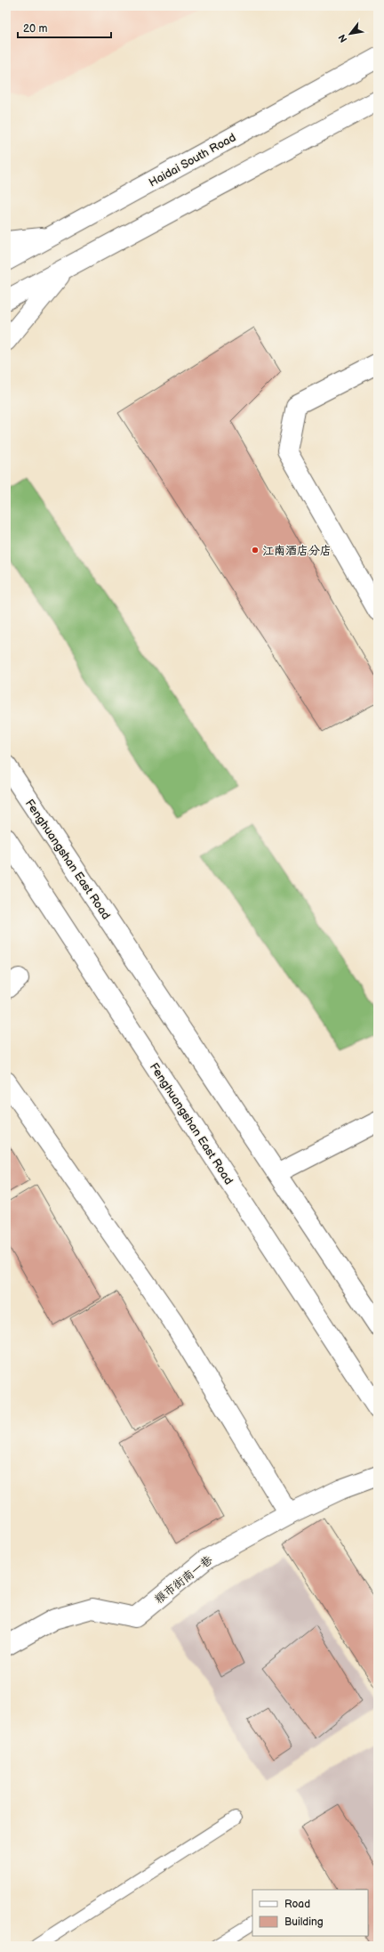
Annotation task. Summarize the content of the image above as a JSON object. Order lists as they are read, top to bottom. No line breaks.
{"streets":{"main road":["Haidai South Road","Fenghuangshan East Road","粮市街南一巷"]},"places":["江南酒店分店"],"legend":["Road","Building"],"scale_bar":"20 m","north":"bottom left"}
